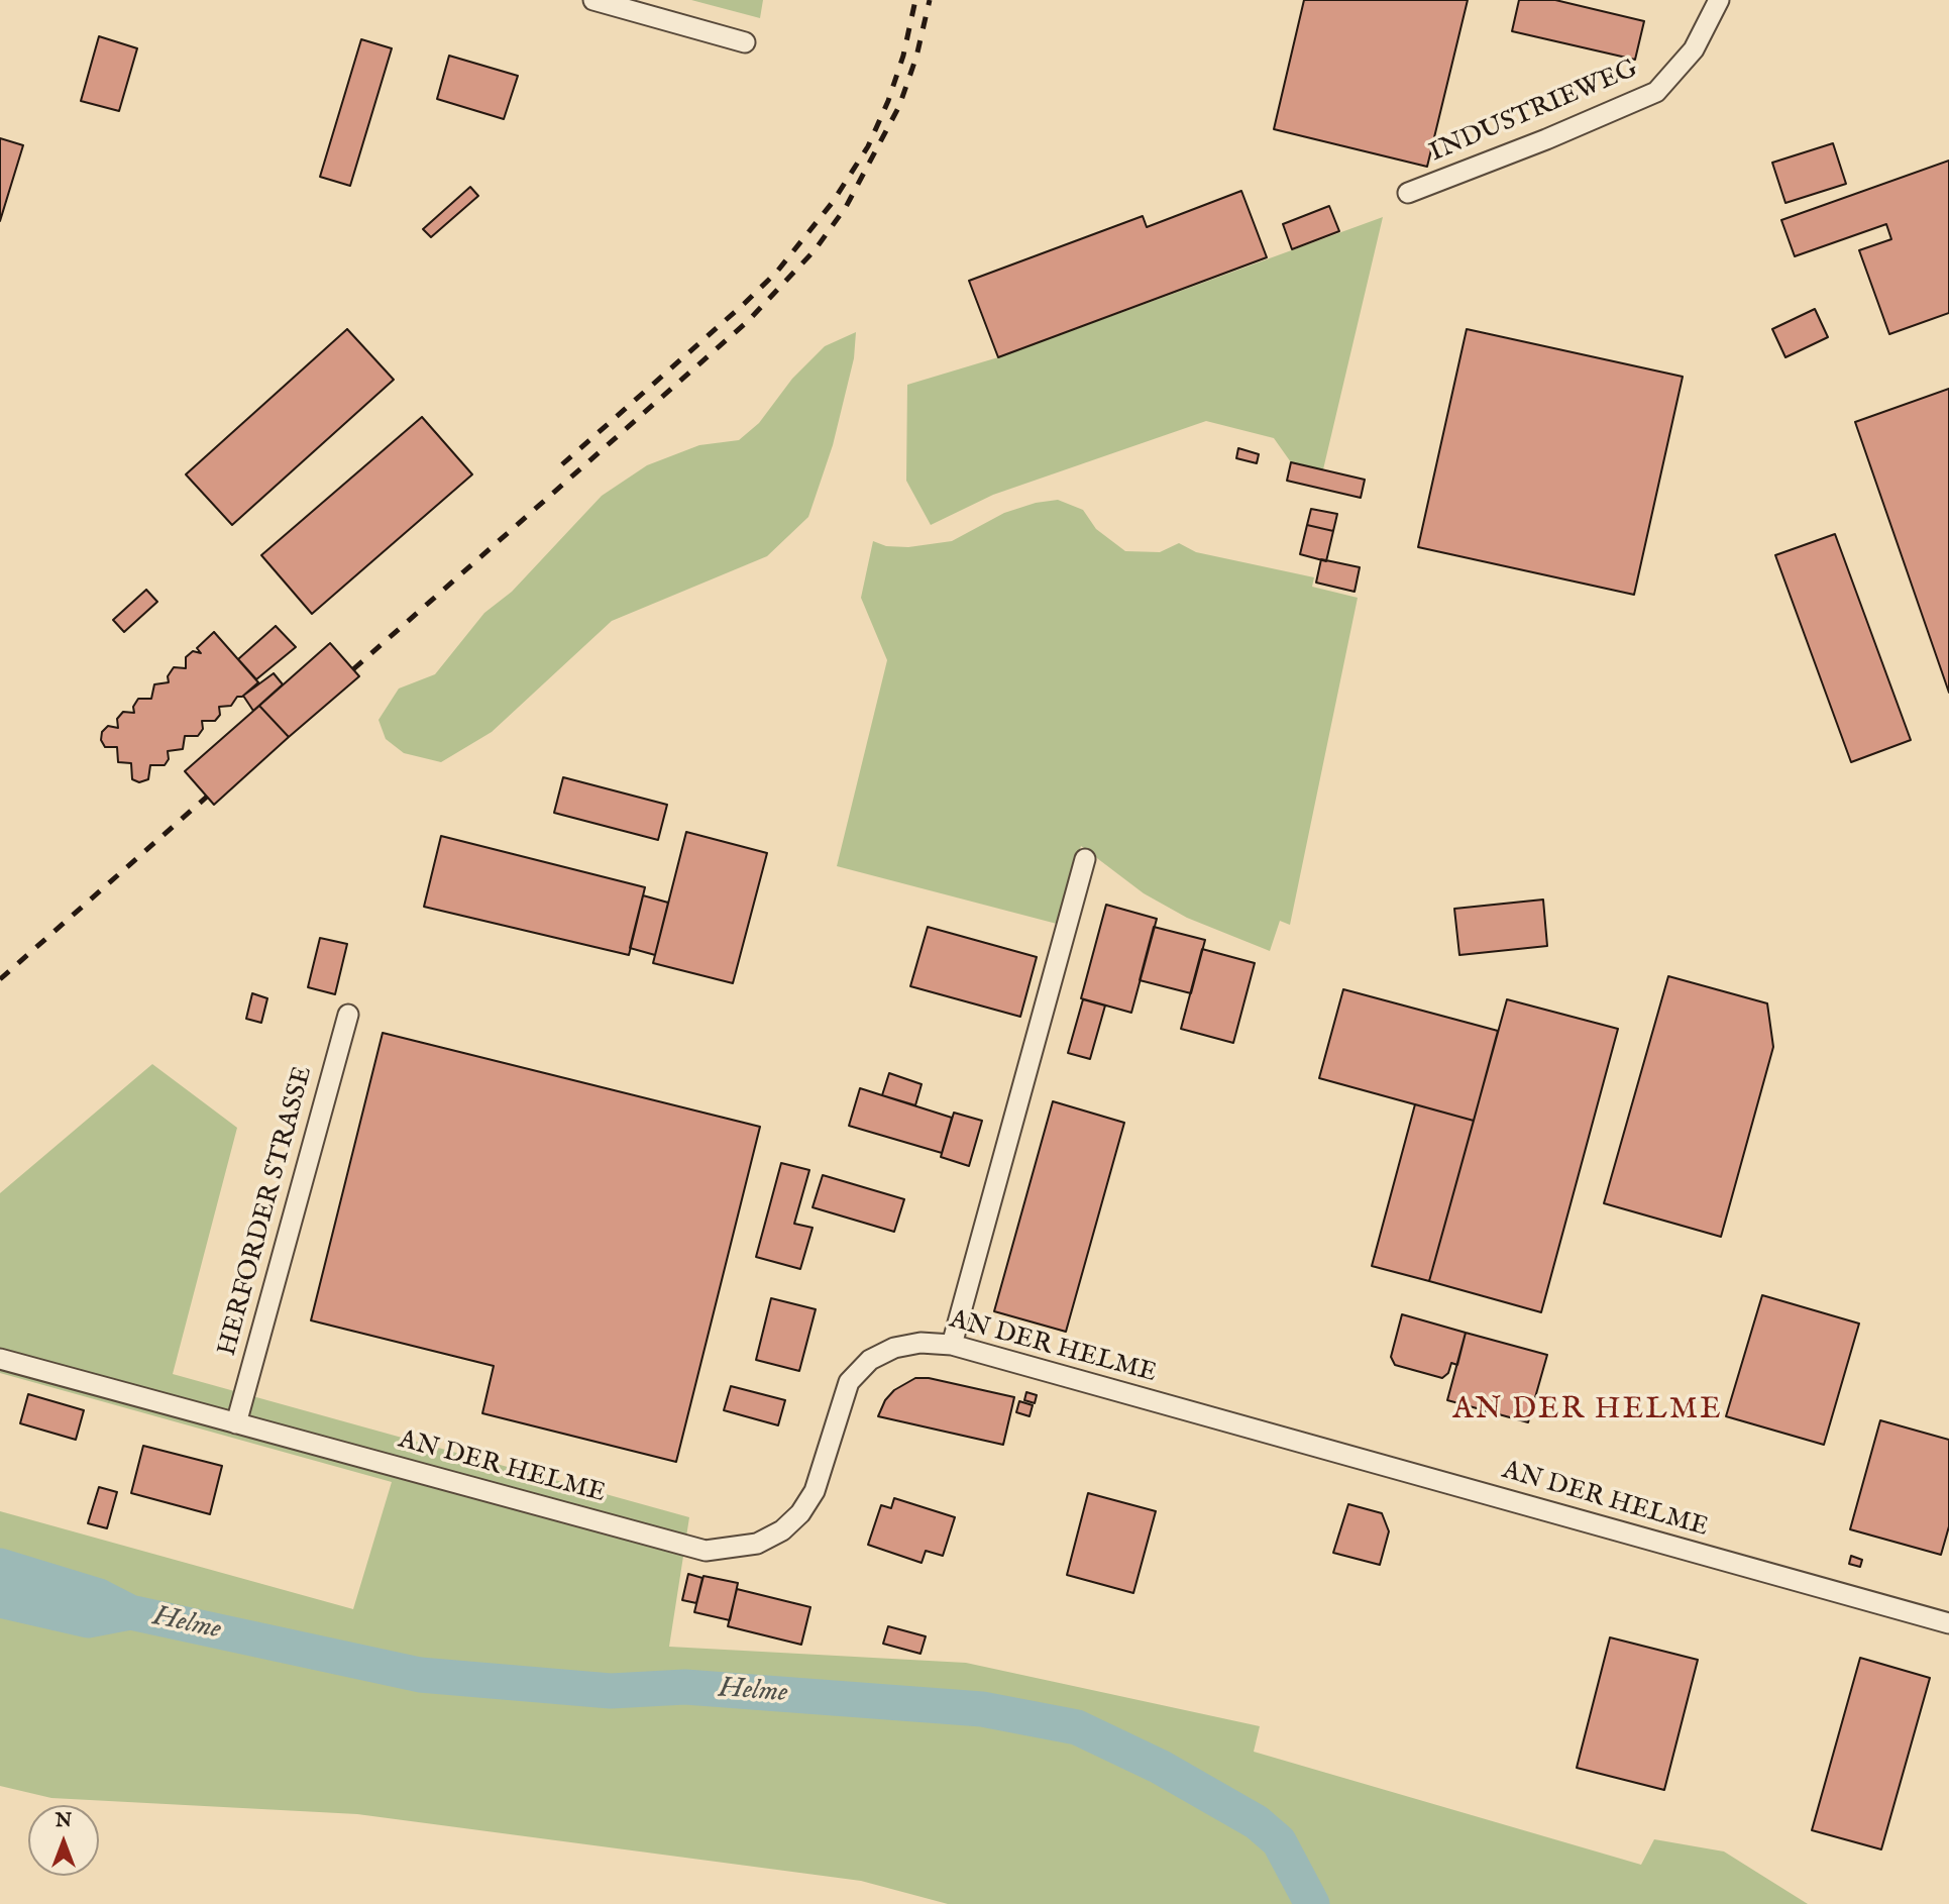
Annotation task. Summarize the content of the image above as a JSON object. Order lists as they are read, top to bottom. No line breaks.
{"streets":{"street":["INDUSTRIEWEG","HERFORDER STRASSE","AN DER HELME"]},"crossings":[["HERFORDER STRASSE","AN DER HELME"]],"districts":["AN DER HELME"],"water":["Helme"],"north":"top"}
